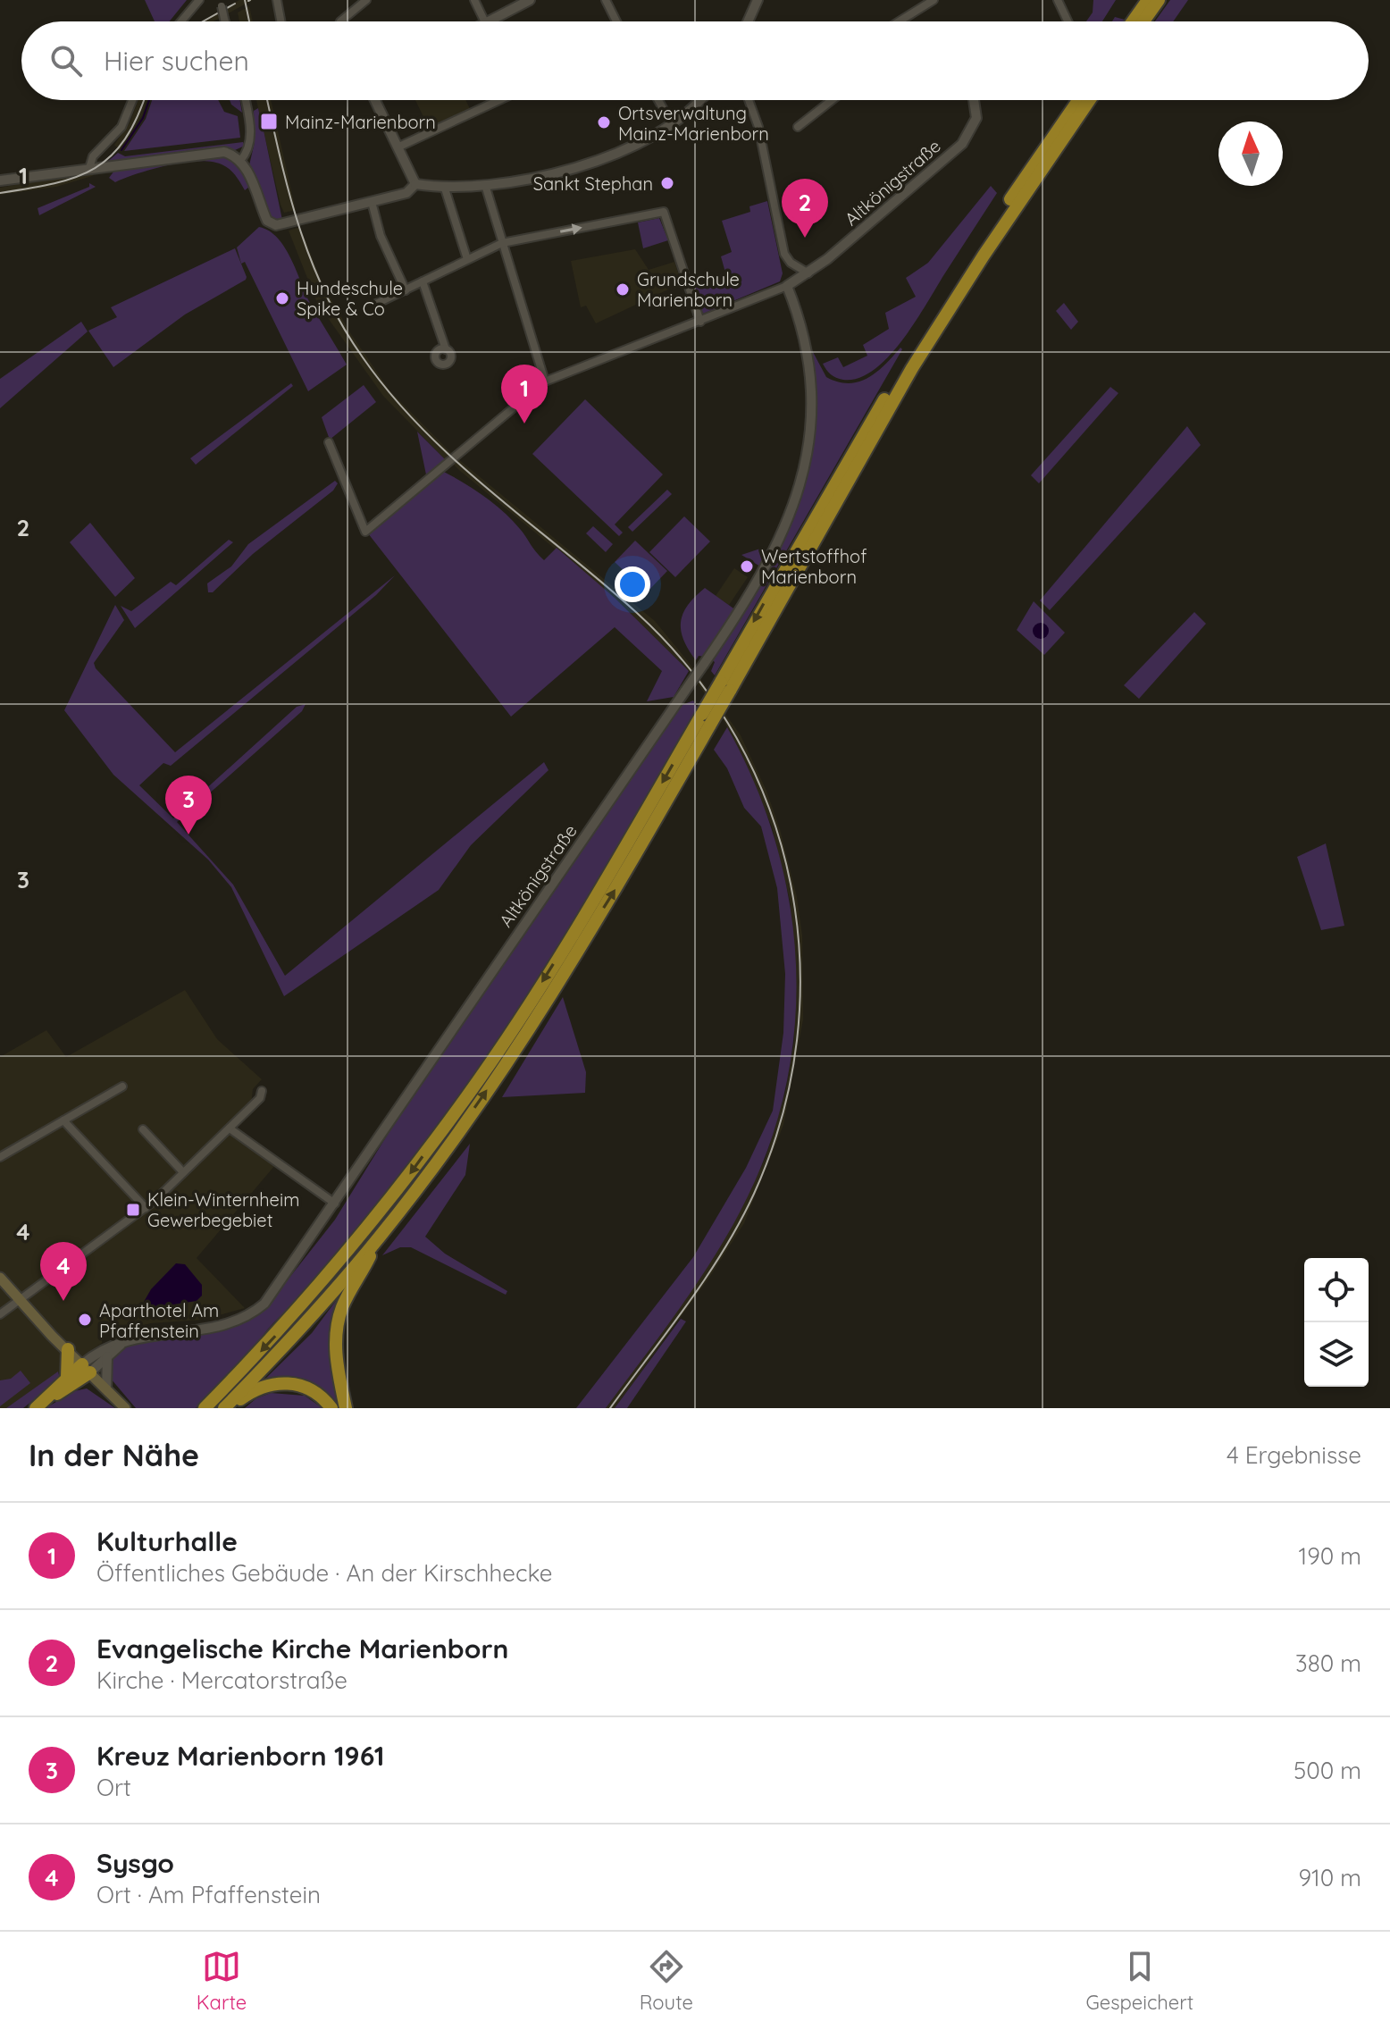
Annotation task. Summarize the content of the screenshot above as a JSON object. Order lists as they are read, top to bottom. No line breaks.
{"streets":{"street":["Altkönigstraße"]},"places":{"transit":["Mainz-Marienborn","Klein-Winternheim Gewerbegebiet"],"other":["Ortsverwaltung Mainz-Marienborn","Sankt Stephan","Grundschule Marienborn","Hundeschule Spike & Co","Wertstoffhof Marienborn","Aparthotel Am Pfaffenstein"]},"north":"top","page":{"search":"Hier suchen","pins":["2","1","3","4"],"heading":["In der Nähe","4 Ergebnisse"],"list":[{"mark":"1","name":"Kulturhalle","note":"Öffentliches Gebäude · An der Kirschhecke","value":"190 m"},{"mark":"2","name":"Evangelische Kirche Marienborn","note":"Kirche · Mercatorstraße","value":"380 m"},{"mark":"3","name":"Kreuz Marienborn 1961","note":"Ort","value":"500 m"},{"mark":"4","name":"Sysgo","note":"Ort · Am Pfaffenstein","value":"910 m"}],"nav":["Karte","Route","Gespeichert"]},"grid":{"rows":["1","2","3","4"]}}
